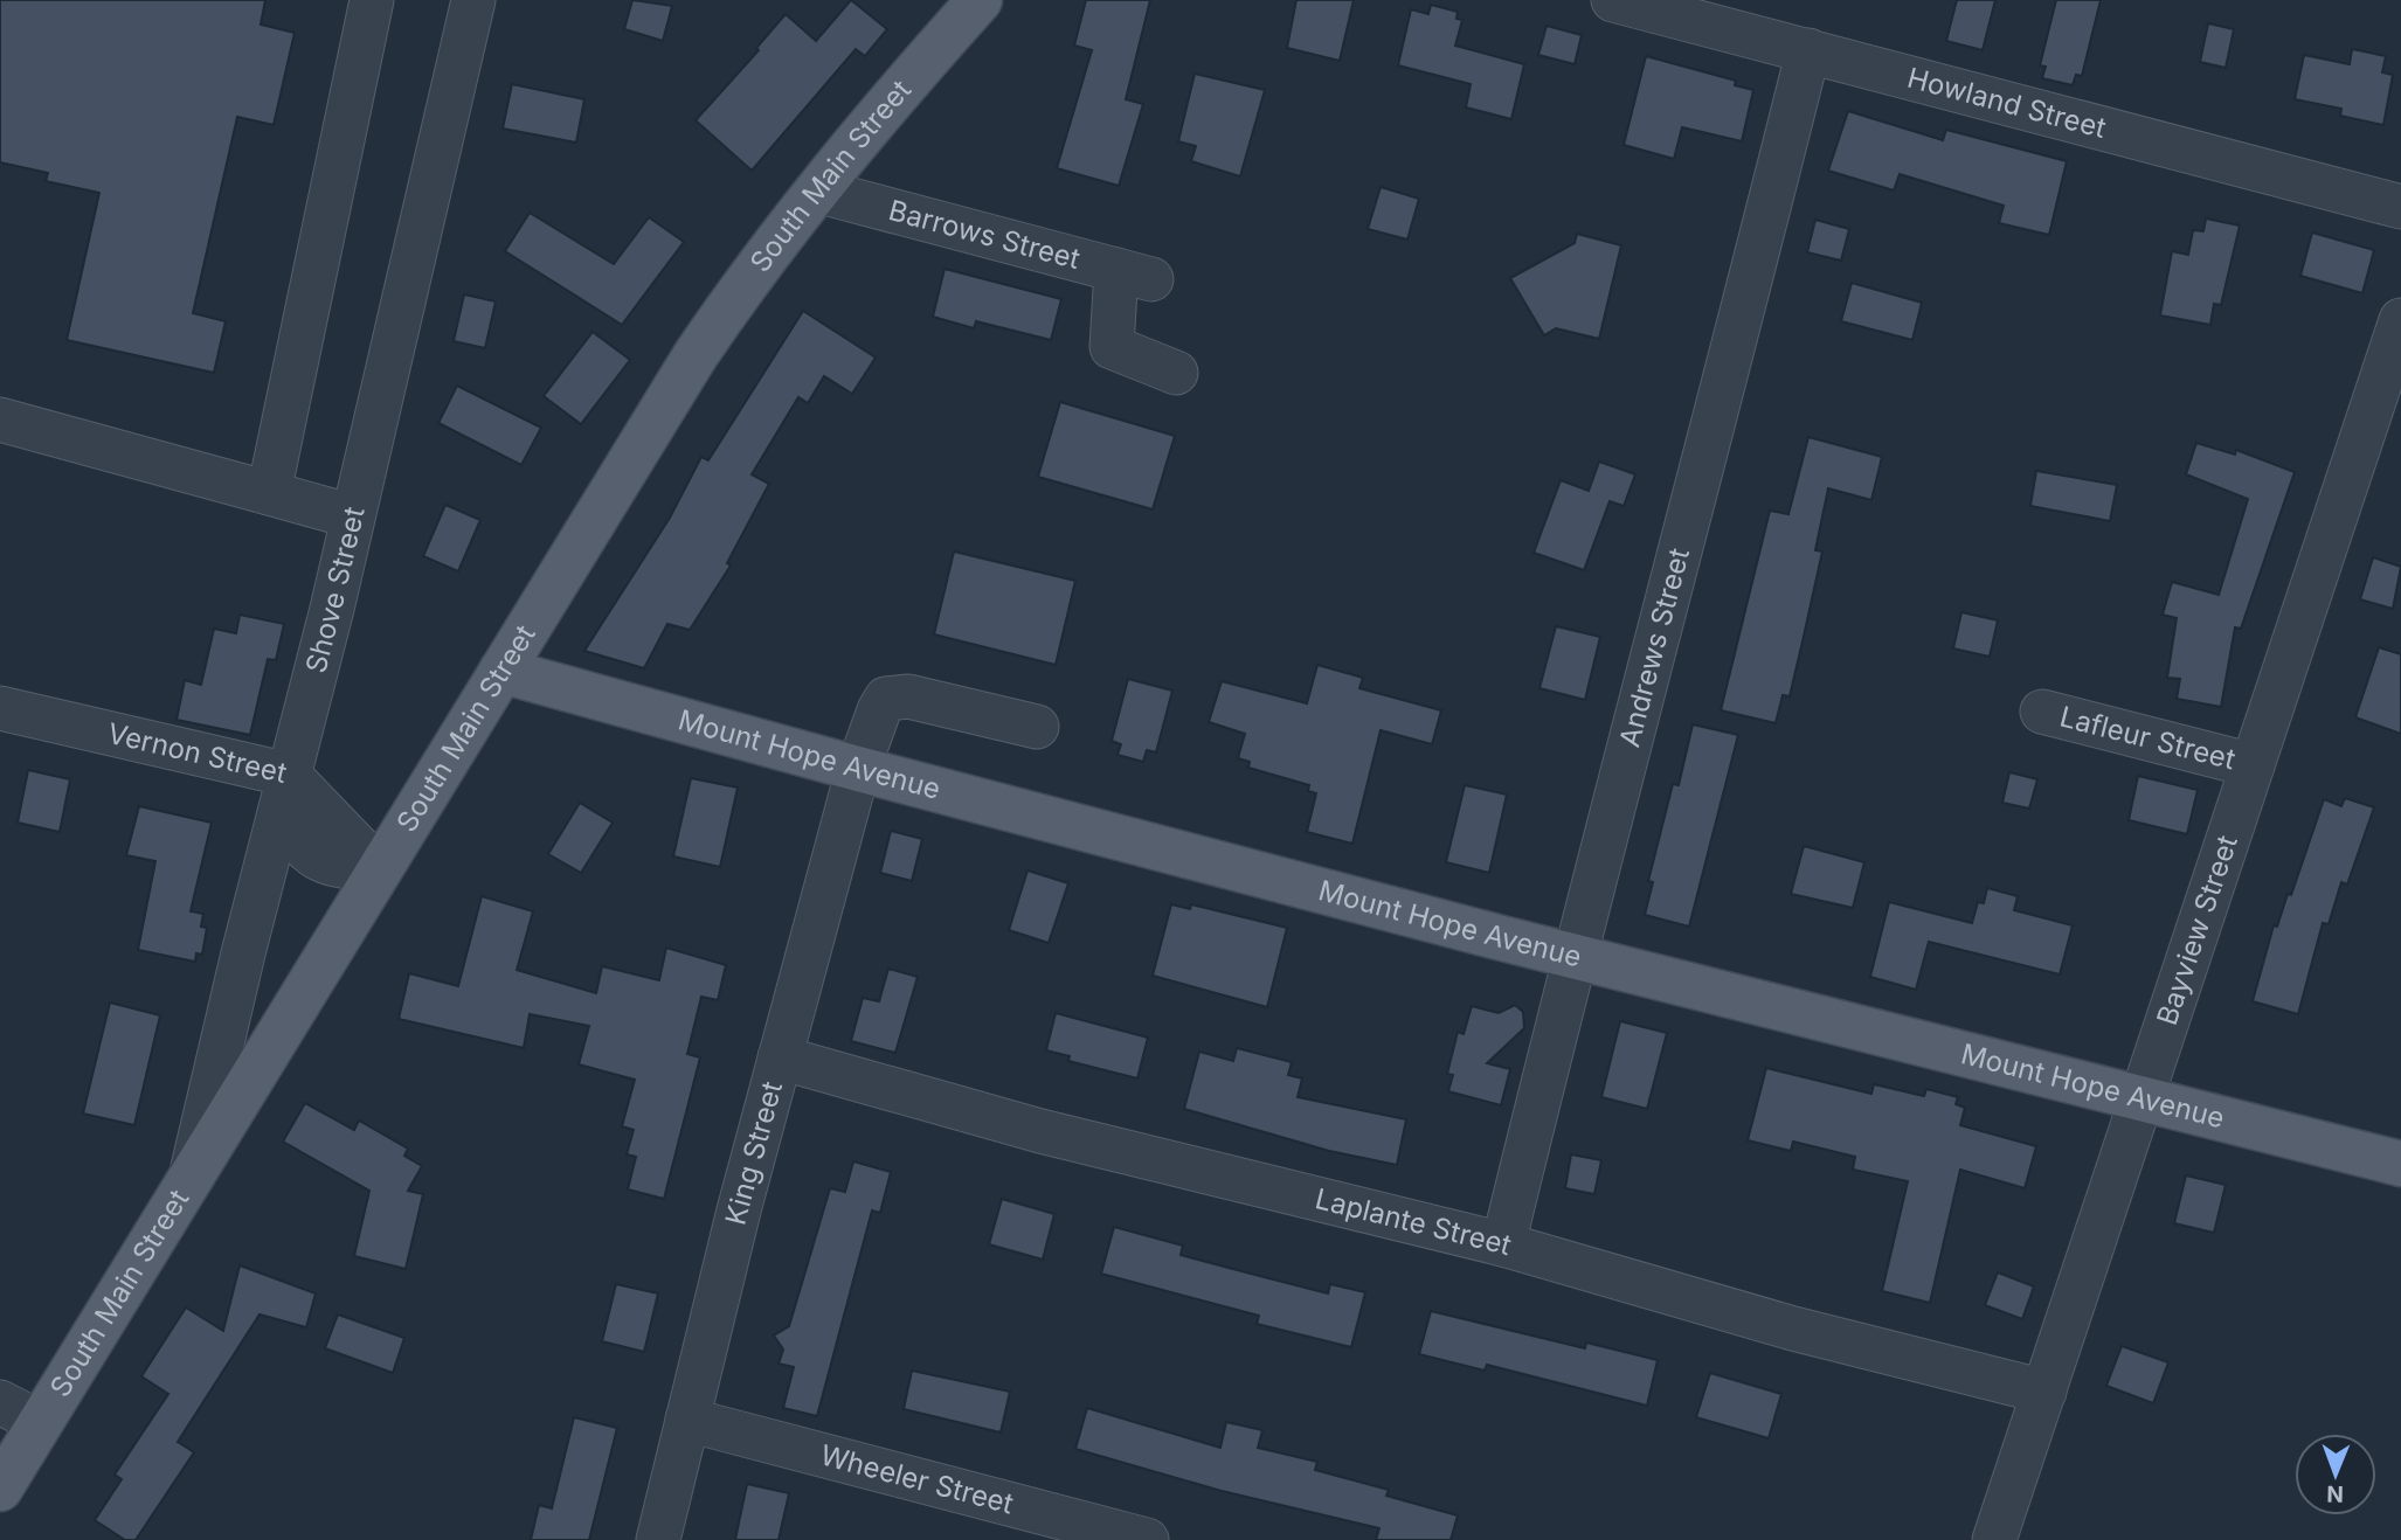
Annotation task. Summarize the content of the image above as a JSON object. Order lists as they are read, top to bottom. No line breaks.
{"streets":{"main road":["South Main Street","Mount Hope Avenue"],"street":["Howland Street","Barrows Street","Shove Street","Andrews Street","Lafleur Street","Vernon Street","Bayview Street","King Street","Laplante Street","Wheeler Street"]},"crossings":[["Howland Street","Andrews Street"],["South Main Street","Barrows Street"],["South Main Street","Shove Street"],["South Main Street","Mount Hope Avenue"],["South Main Street","Vernon Street"],["Shove Street","Vernon Street"],["Andrews Street","Mount Hope Avenue"],["Andrews Street","Laplante Street"],["Lafleur Street","Bayview Street"],["Mount Hope Avenue","Bayview Street"],["Mount Hope Avenue","King Street"],["Bayview Street","Laplante Street"],["King Street","Laplante Street"],["King Street","Wheeler Street"]],"north":"bottom"}
